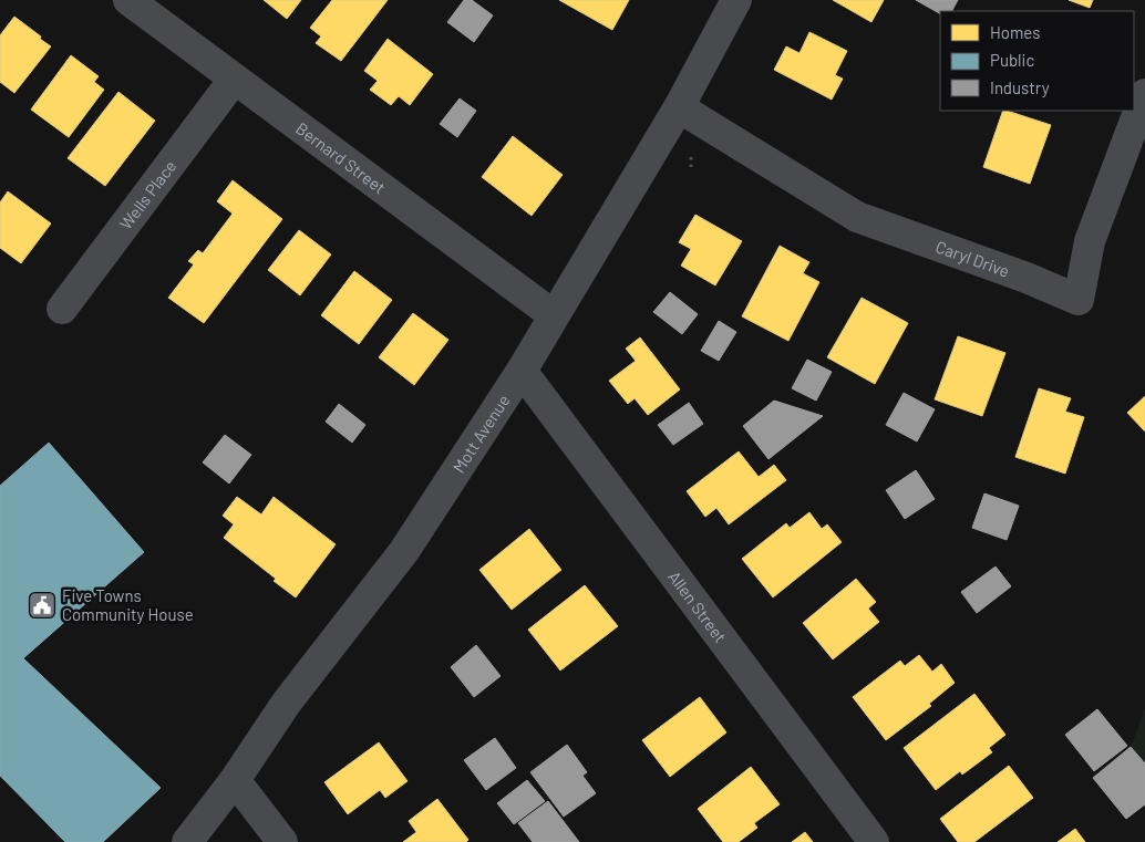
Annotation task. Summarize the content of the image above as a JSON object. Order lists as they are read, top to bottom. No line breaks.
{"streets":{"street":["Bernard Street","Wells Place","Caryl Drive","Mott Avenue","Allen Street"]},"crossings":[["Bernard Street","Wells Place"],["Bernard Street","Mott Avenue"],["Caryl Drive","Mott Avenue"],["Mott Avenue","Allen Street"]],"places":{"public building":["Five Towns Community House"]},"legend":["Homes","Public","Industry"]}
